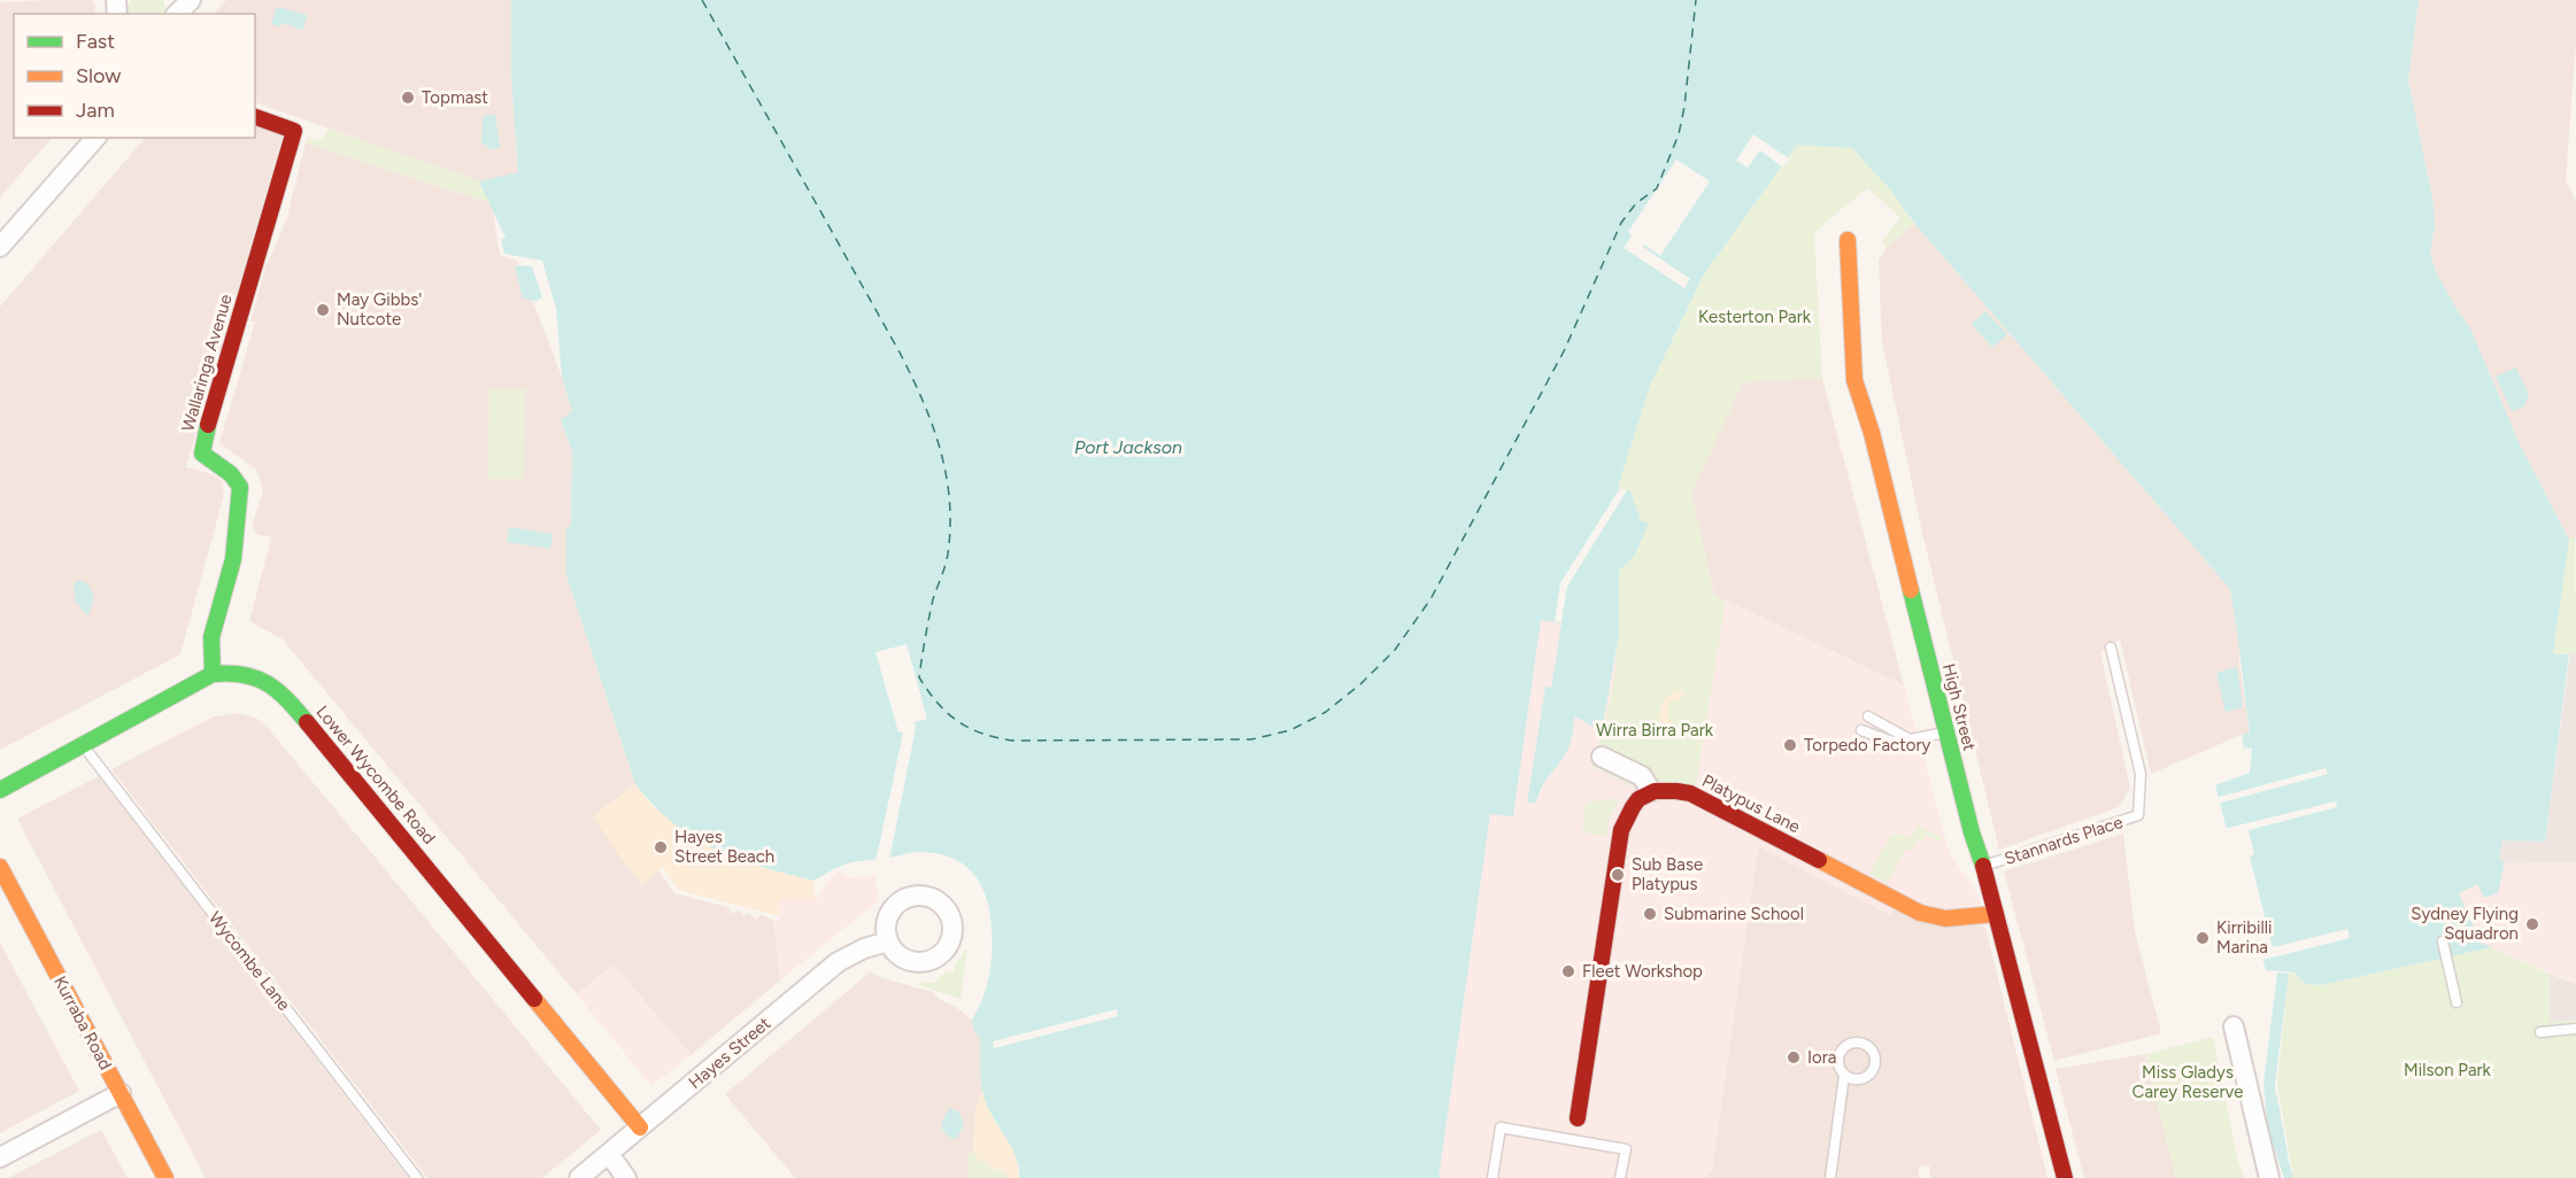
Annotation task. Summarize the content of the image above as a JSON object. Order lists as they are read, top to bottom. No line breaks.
{"streets":{"street":["Wallaringa Avenue","High Street","Lower Wycombe Road","Platypus Lane","Kurraba Road","Hayes Street"],"lane":["Stannards Place","Wycombe Lane"]},"crossings":[["Wallaringa Avenue","Lower Wycombe Road"],["High Street","Platypus Lane"],["High Street","Stannards Place"],["Lower Wycombe Road","Wycombe Lane"],["Lower Wycombe Road","Hayes Street"]],"water":["Port Jackson"],"parks":["Kesterton Park","Wirra Birra Park","Milson Park","Miss Gladys Carey Reserve"],"places":["Topmast","May Gibbs' Nutcote","Torpedo Factory","Hayes Street Beach","Sub Base Platypus","Submarine School","Sydney Flying Squadron","Kirribilli Marina","Fleet Workshop","Iora"],"legend":["Fast","Slow","Jam"]}
